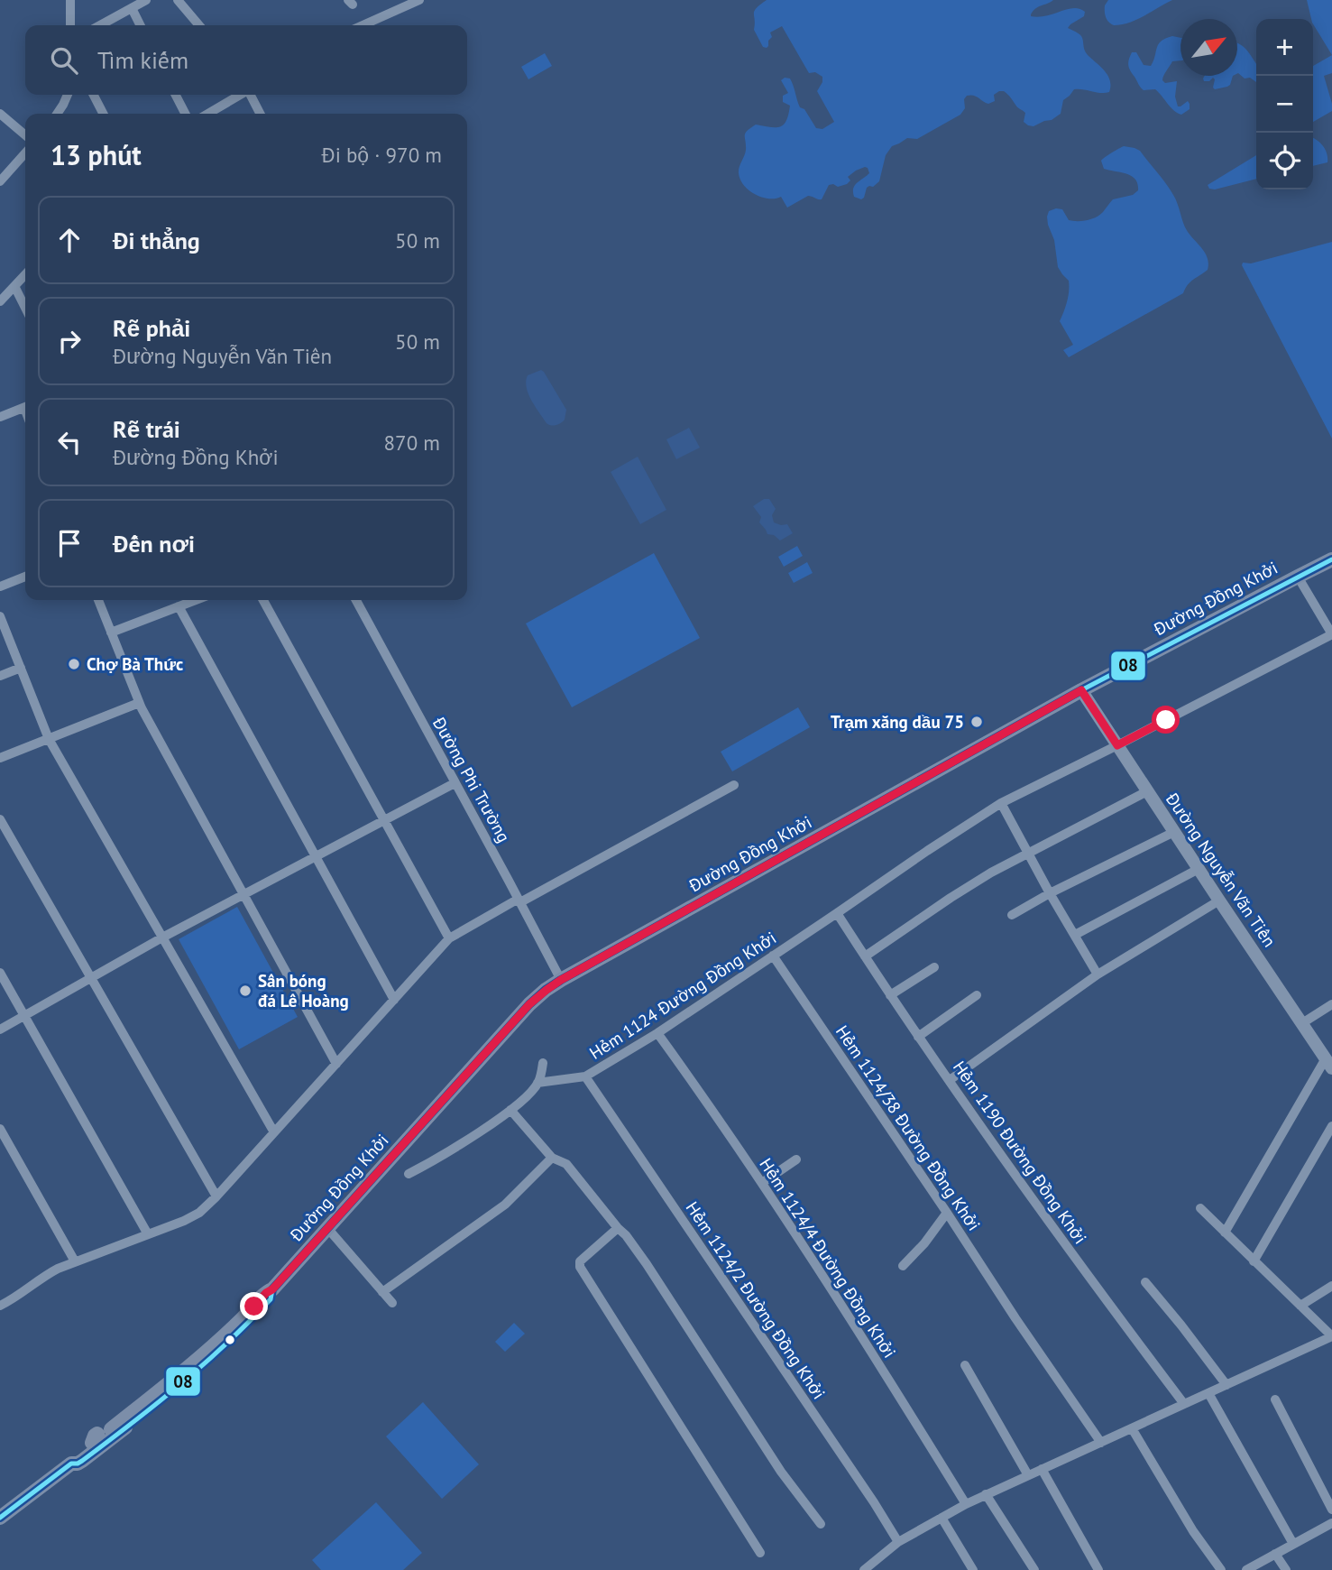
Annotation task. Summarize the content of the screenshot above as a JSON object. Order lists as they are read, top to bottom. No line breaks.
{"streets":{"main road":["Đường Đồng Khởi"],"street":["Đường Phi Trường","Đường Nguyễn Văn Tiên","Hẻm 1124 Đường Đồng Khởi","Hẻm 1124/38 Đường Đồng Khởi","Hẻm 1190 Đường Đồng Khởi","Hẻm 1124/4 Đường Đồng Khởi","Hẻm 1124/2 Đường Đồng Khởi"]},"crossings":[["Đường Đồng Khởi","Đường Phi Trường"],["Đường Đồng Khởi","Đường Nguyễn Văn Tiên"],["Đường Nguyễn Văn Tiên","Hẻm 1124 Đường Đồng Khởi"],["Hẻm 1124 Đường Đồng Khởi","Hẻm 1124/38 Đường Đồng Khởi"],["Hẻm 1124 Đường Đồng Khởi","Hẻm 1190 Đường Đồng Khởi"],["Hẻm 1124 Đường Đồng Khởi","Hẻm 1124/4 Đường Đồng Khởi"],["Hẻm 1124 Đường Đồng Khởi","Hẻm 1124/2 Đường Đồng Khởi"]],"places":["Chợ Bà Thức","Trạm xăng dầu 75","Sân bóng đá Lê Hoàng"],"lines":["transit line 08"],"north":"top right","page":{"map_buttons":["+","−"],"search":"Tìm kiếm","heading":["13 phút","Đi bộ · 970 m"],"list":[["Đi thẳng","50 m"],["Rẽ phải","Đường Nguyễn Văn Tiên","50 m"],["Rẽ trái","Đường Đồng Khởi","870 m"],"Đến nơi"]}}
